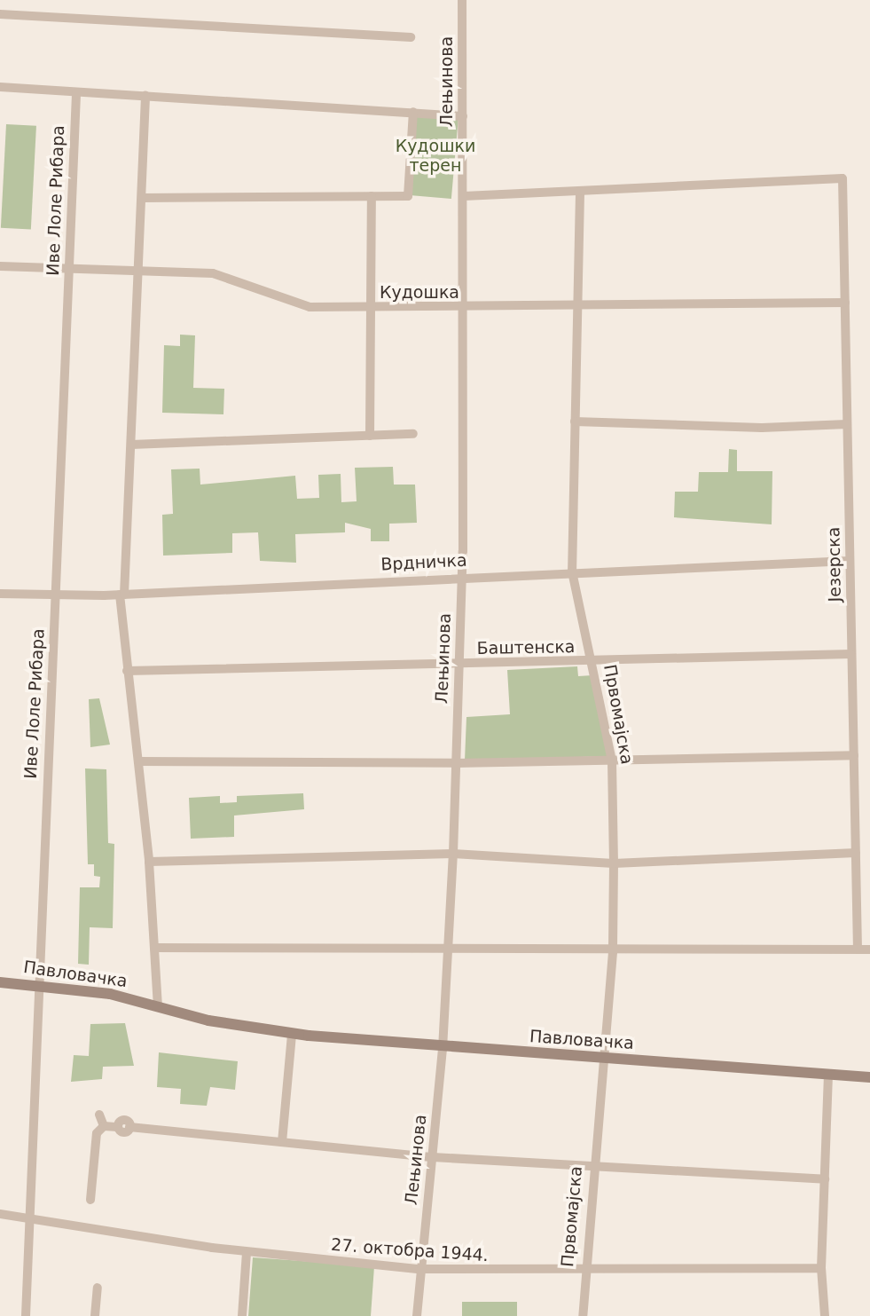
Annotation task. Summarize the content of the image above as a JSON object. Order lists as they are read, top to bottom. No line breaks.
{"streets":{"street":["Лењинова","Иве Лоле Рибара","Кудошка","Врдничка","Језерска","Баштенска","Првомајска","Павловачка","27. октобра 1944."]},"crossings":[["Лењинова","Кудошка"],["Лењинова","Врдничка"],["Лењинова","Баштенска"],["Лењинова","Павловачка"],["Лењинова","27. октобра 1944."],["Иве Лоле Рибара","Кудошка"],["Иве Лоле Рибара","Врдничка"],["Иве Лоле Рибара","Павловачка"],["Иве Лоле Рибара","27. октобра 1944."],["Кудошка","Језерска"],["Кудошка","Првомајска"],["Врдничка","Језерска"],["Врдничка","Првомајска"],["Језерска","Баштенска"],["Језерска","Првомајска"],["Баштенска","Првомајска"],["Првомајска","Павловачка"],["Првомајска","27. октобра 1944."]],"parks":["Кудошки терен"]}
